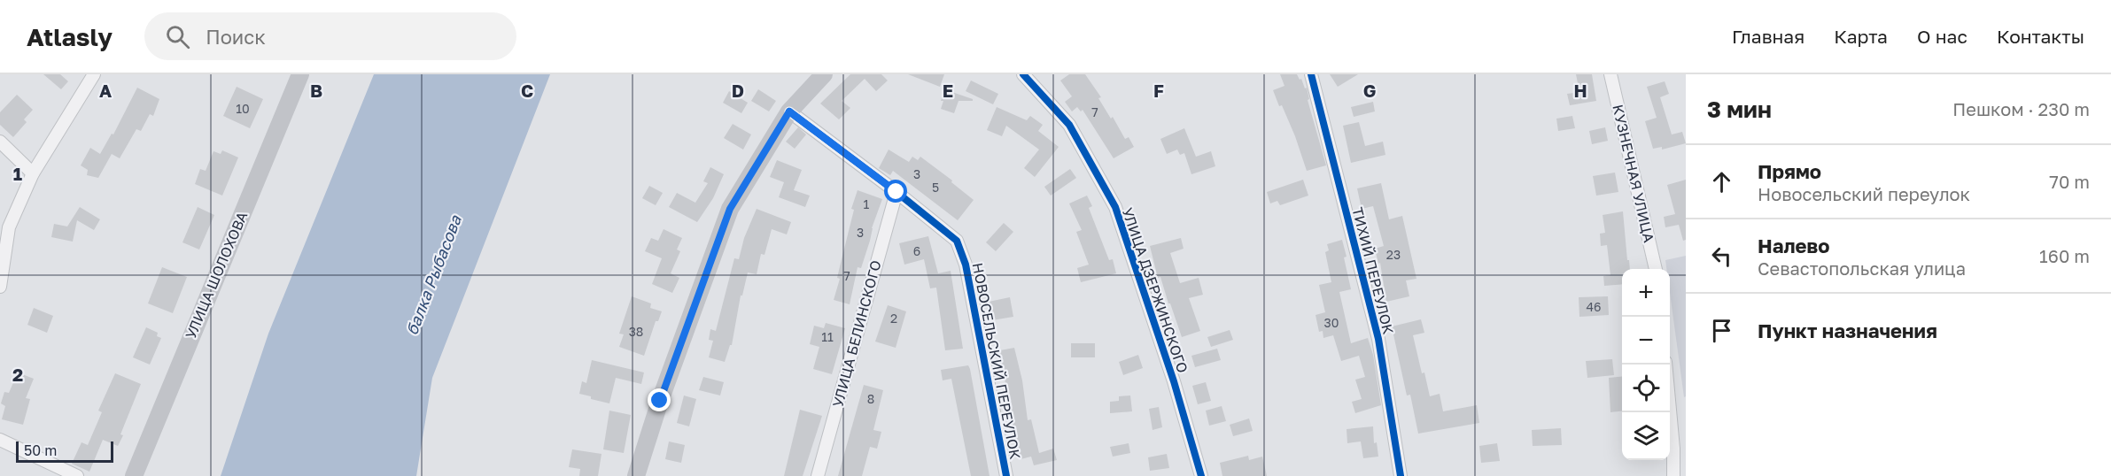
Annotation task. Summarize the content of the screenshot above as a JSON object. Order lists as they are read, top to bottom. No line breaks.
{"streets":{"main road":["УЛИЦА ШОЛОХОВА"],"street":["КУЗНЕЧНАЯ УЛИЦА","ТИХИЙ ПЕРЕУЛОК","УЛИЦА ДЗЕРЖИНСКОГО","УЛИЦА БЕЛИНСКОГО","НОВОСЕЛЬСКИЙ ПЕРЕУЛОК"]},"crossings":[["УЛИЦА БЕЛИНСКОГО","НОВОСЕЛЬСКИЙ ПЕРЕУЛОК"]],"water":["балка Рыбасова"],"house_numbers":["10","7","3","5","1","3","6","23","7","46","2","30","38","11","8"],"scale_bar":"50 m","page":{"header":"Atlasly","search":"Поиск","nav":["Главная","Карта","О нас","Контакты"],"heading":["3 мин","Пешком · 230 m"],"list":[["Прямо","Новосельский переулок","70 m"],["Налево","Севастопольская улица","160 m"],"Пункт назначения"],"map_buttons":["+","−"],"scale":"50 m"},"grid":{"columns":["A","B","C","D","E","F","G","H"],"rows":["1","2"]}}
